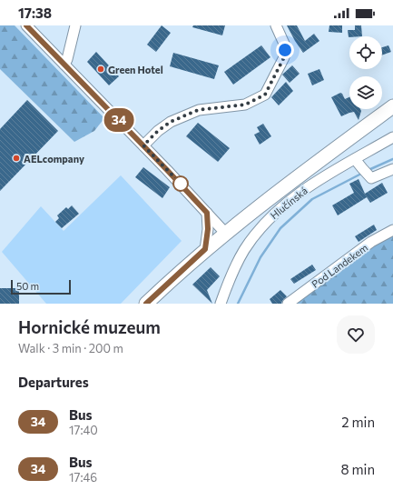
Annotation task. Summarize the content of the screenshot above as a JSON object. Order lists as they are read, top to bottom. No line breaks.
{"streets":{"street":["Hlučínská","Pod Landekem"]},"places":["Green Hotel","AELcompany"],"lines":["bus line 34"],"scale_bar":"50 m","page":{"status":"17:38","on_map":"34","scale":"50 m","heading":[["Hornické muzeum","Walk · 3 min · 200 m"],"Departures"],"list":[{"mark":"34","name":"Bus","note":"17:40","value":"2 min"},{"mark":"34","name":"Bus","note":"17:46","value":"8 min"}]}}
